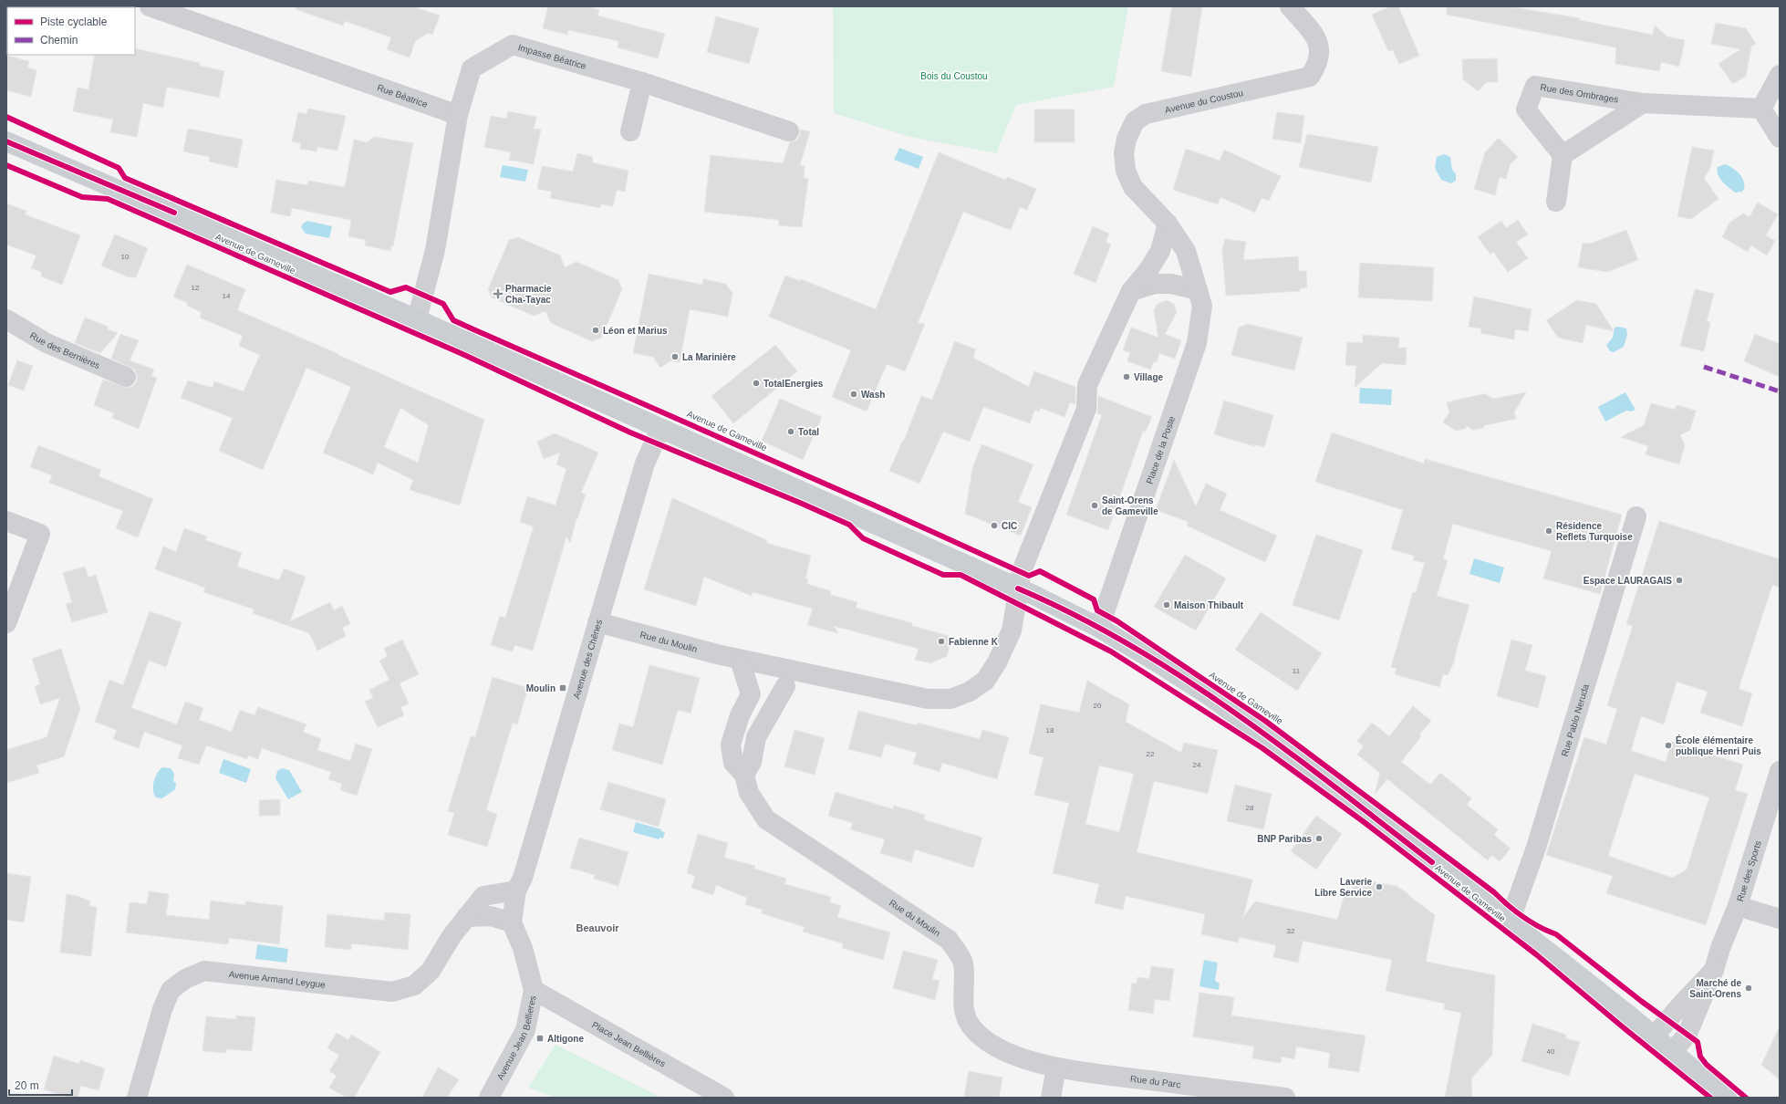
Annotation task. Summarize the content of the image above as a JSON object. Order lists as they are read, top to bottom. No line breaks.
{"streets":{"main road":["Avenue de Gameville"],"street":["Impasse Béatrice","Rue des Ombrages","Rue Béatrice","Avenue du Coustou","Rue des Bernières","Place de la Poste","Rue du Moulin","Avenue des Chênes","Rue Pablo Neruda","Rue des Sports","Avenue Armand Leygue","Avenue Jean Bellieres","Place Jean Bellières","Rue du Parc"]},"crossings":[["Impasse Béatrice","Rue Béatrice"],["Avenue du Coustou","Place de la Poste"],["Avenue de Gameville","Place de la Poste"],["Avenue de Gameville","Rue du Moulin"],["Avenue de Gameville","Avenue des Chênes"],["Avenue de Gameville","Rue Pablo Neruda"],["Avenue de Gameville","Rue des Sports"],["Rue du Moulin","Avenue des Chênes"],["Rue du Moulin","Rue du Parc"],["Avenue des Chênes","Avenue Armand Leygue"],["Avenue Jean Bellieres","Place Jean Bellières"]],"districts":["Beauvoir"],"parks":["Bois du Coustou"],"places":{"health":["Pharmacie Cha-Tayac"],"other":["Léon et Marius","La Marinière","Village","TotalEnergies","Wash","Total","Saint-Orens de Gameville","CIC","Résidence Reflets Turquoise","Espace LAURAGAIS","Maison Thibault","Fabienne K","École élémentaire publique Henri Puis","BNP Paribas","Laverie Libre Service","Marché de Saint-Orens"],"transit":["Moulin","Altigone"]},"house_numbers":["10","12","14","11","20","18","22","24","28","32","40"],"legend":["Piste cyclable","Chemin"],"scale_bar":"20 m"}
